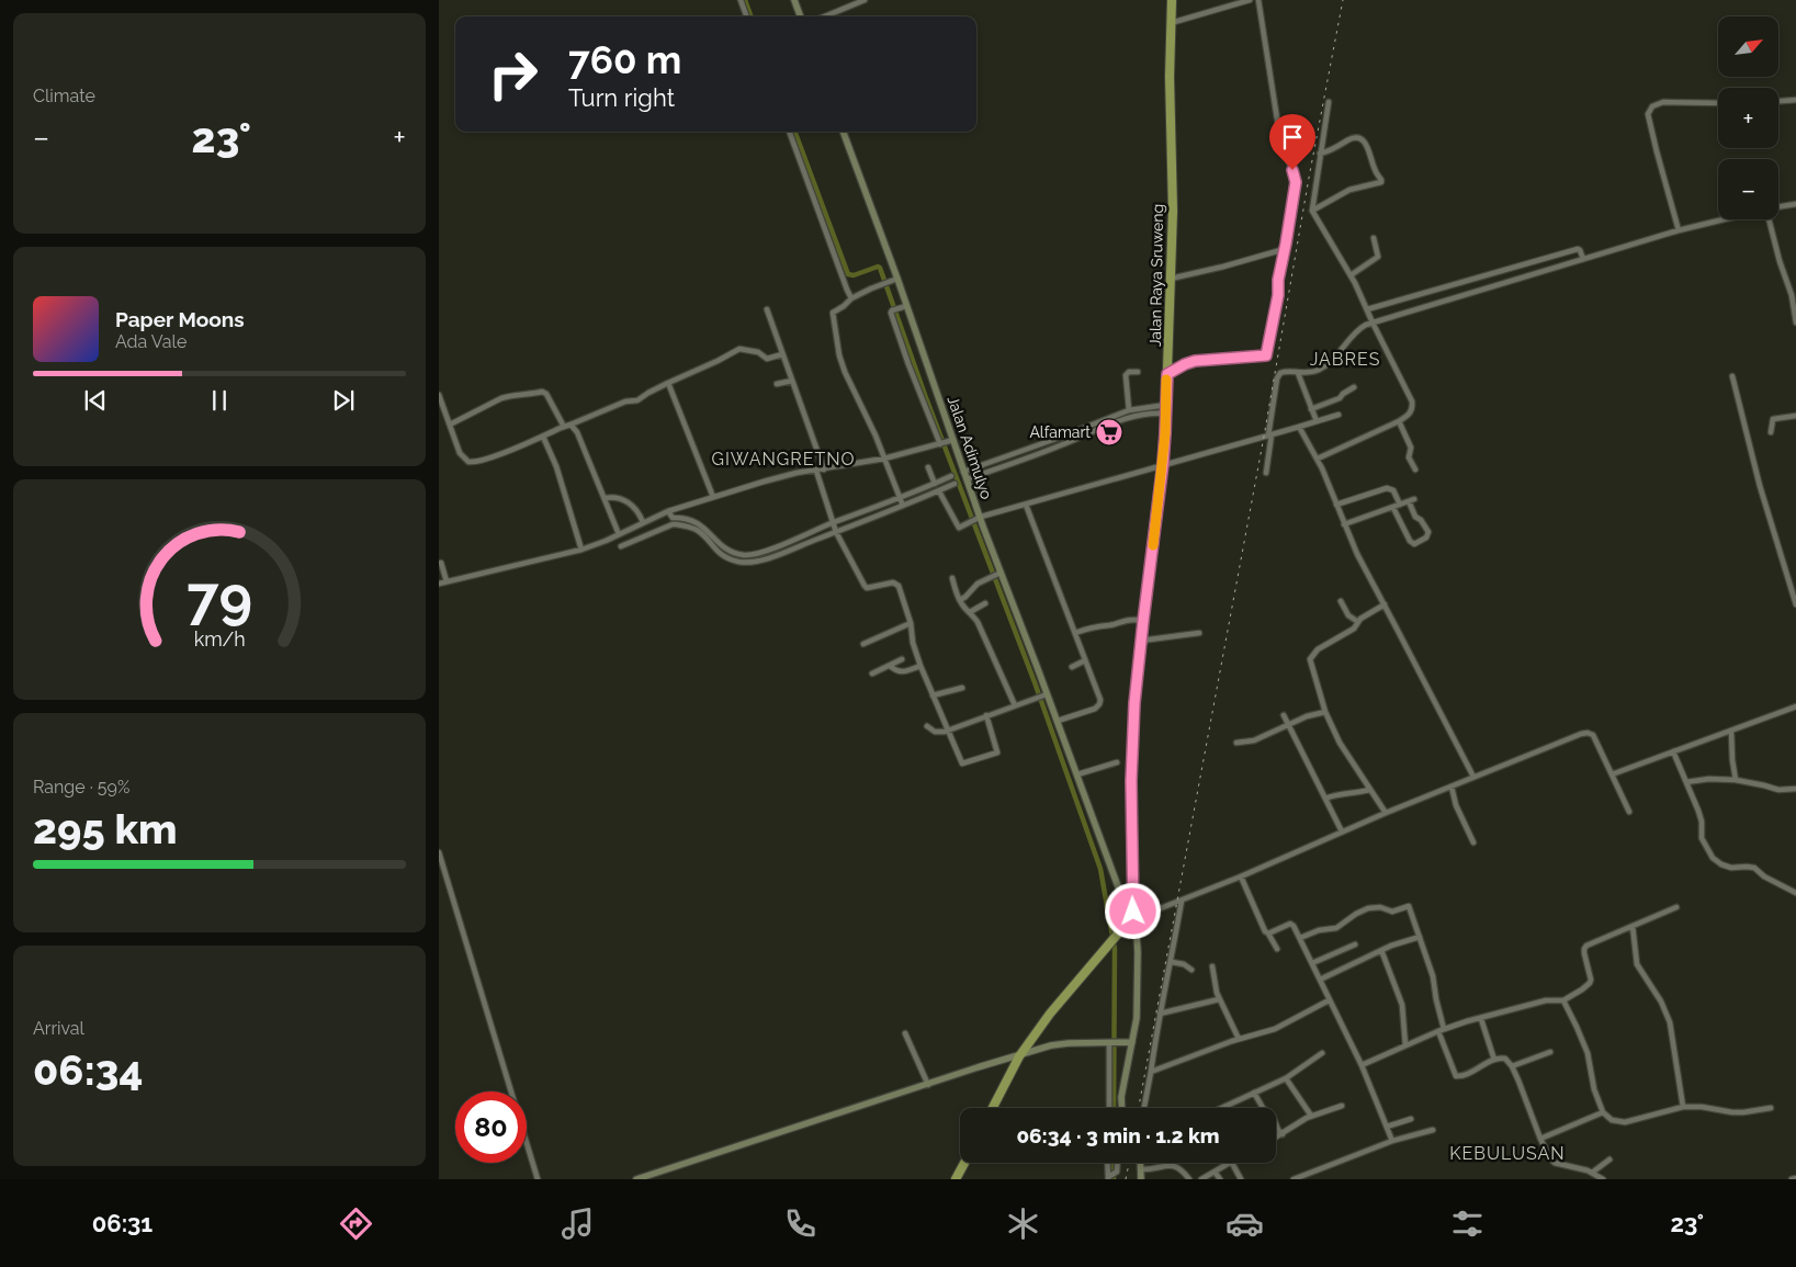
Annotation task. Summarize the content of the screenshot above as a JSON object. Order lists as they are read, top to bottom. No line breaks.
{"streets":{"highway":["Jalan Raya Sruweng"],"street":["Jalan Adimulyo"]},"crossings":[["Jalan Raya Sruweng","Jalan Adimulyo"]],"districts":["JABRES","GIWANGRETNO","KEBULUSAN"],"places":{"supermarket":["Alfamart"]},"north":"top right","page":{"tile":["Climate",["Range · 59%","295 km"],["Arrival","06:34"]],"map_buttons":["+","−"],"turn":["760 m","Turn right"],"heat":["−","23°","+"],"song":["Paper Moons","Ada Vale"],"limit":"80","trip":"06:34 · 3 min · 1.2 km","tabs":["06:31","23°"],"gauge":["79","km/h"]}}
